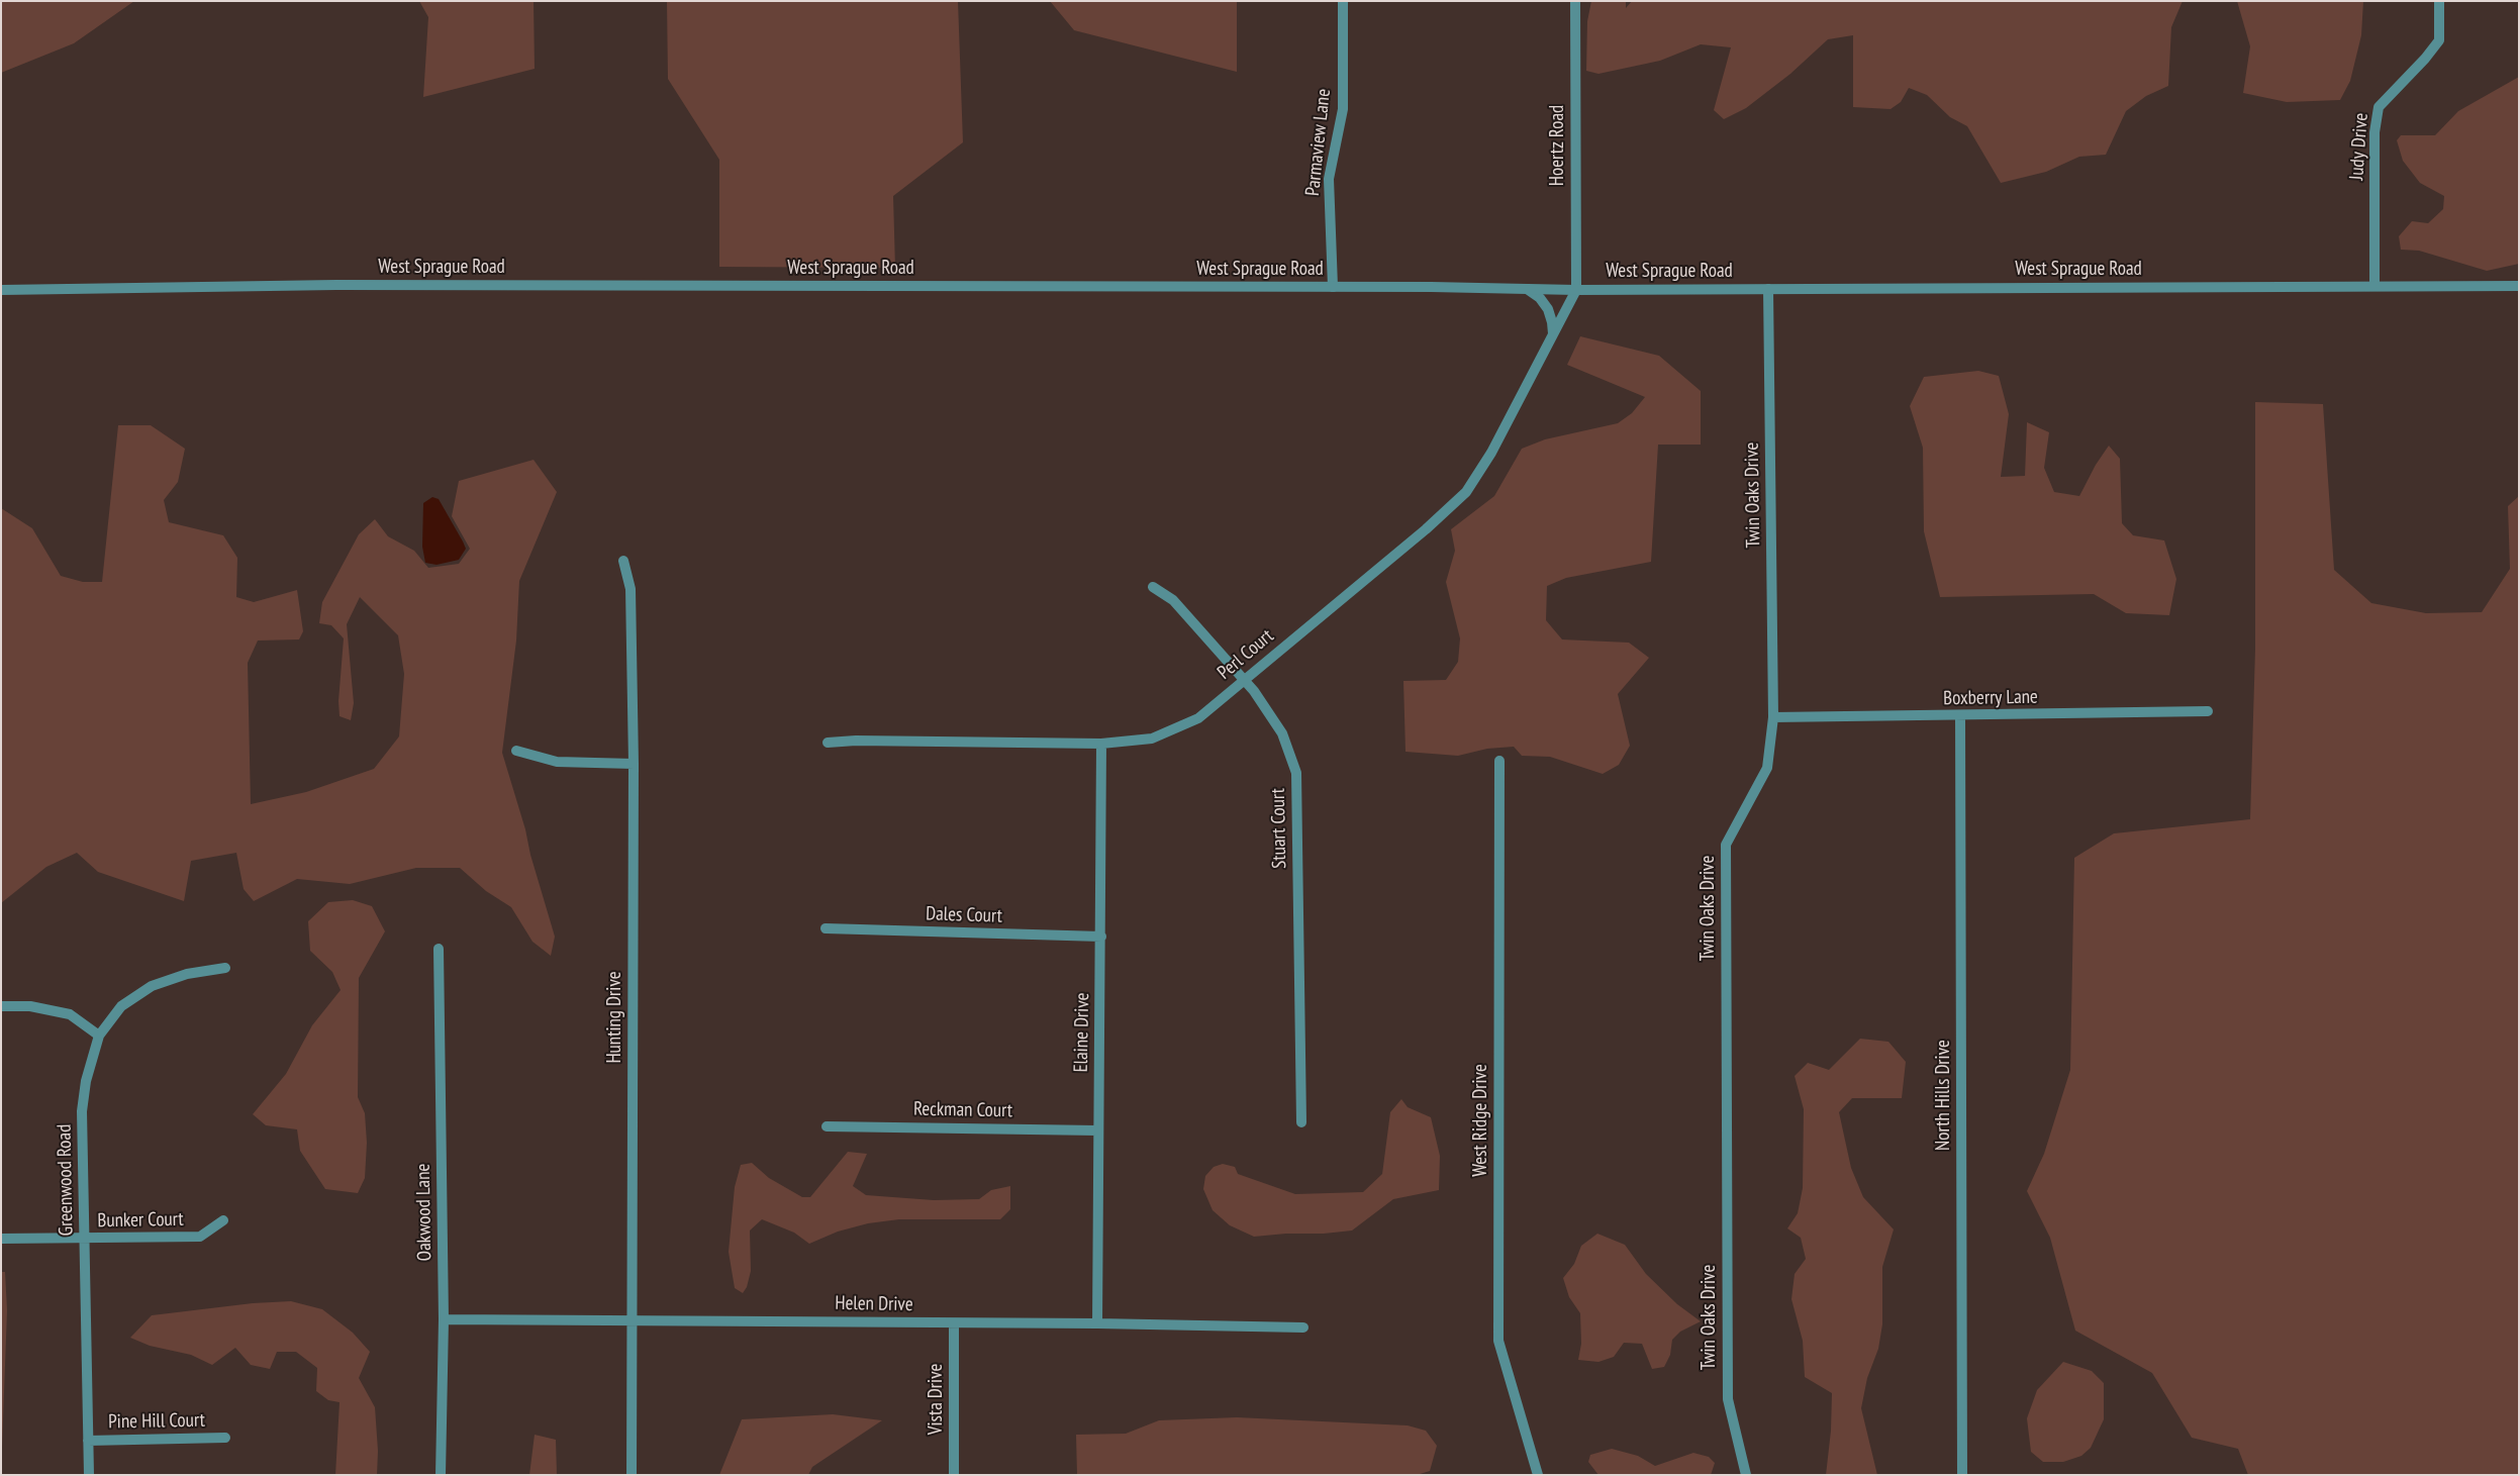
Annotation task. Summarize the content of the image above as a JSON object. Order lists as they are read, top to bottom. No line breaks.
{"streets":{"street":["Parmaview Lane","Hoertz Road","Judy Drive","West Sprague Road","Twin Oaks Drive","Perl Court","Boxberry Lane","Stuart Court","Dales Court","Hunting Drive","Elaine Drive","North Hills Drive","Reckman Court","West Ridge Drive","Greenwood Road","Oakwood Lane","Bunker Court","Helen Drive","Vista Drive","Pine Hill Court"]},"crossings":[["Parmaview Lane","West Sprague Road"],["Hoertz Road","West Sprague Road"],["Hoertz Road","Perl Court"],["Judy Drive","West Sprague Road"],["West Sprague Road","Twin Oaks Drive"],["West Sprague Road","Perl Court"],["Twin Oaks Drive","Boxberry Lane"],["Perl Court","Stuart Court"],["Perl Court","Elaine Drive"],["Boxberry Lane","North Hills Drive"],["Dales Court","Elaine Drive"],["Hunting Drive","Helen Drive"],["Elaine Drive","Reckman Court"],["Elaine Drive","Helen Drive"],["Greenwood Road","Bunker Court"],["Greenwood Road","Pine Hill Court"],["Oakwood Lane","Helen Drive"],["Helen Drive","Vista Drive"]]}
